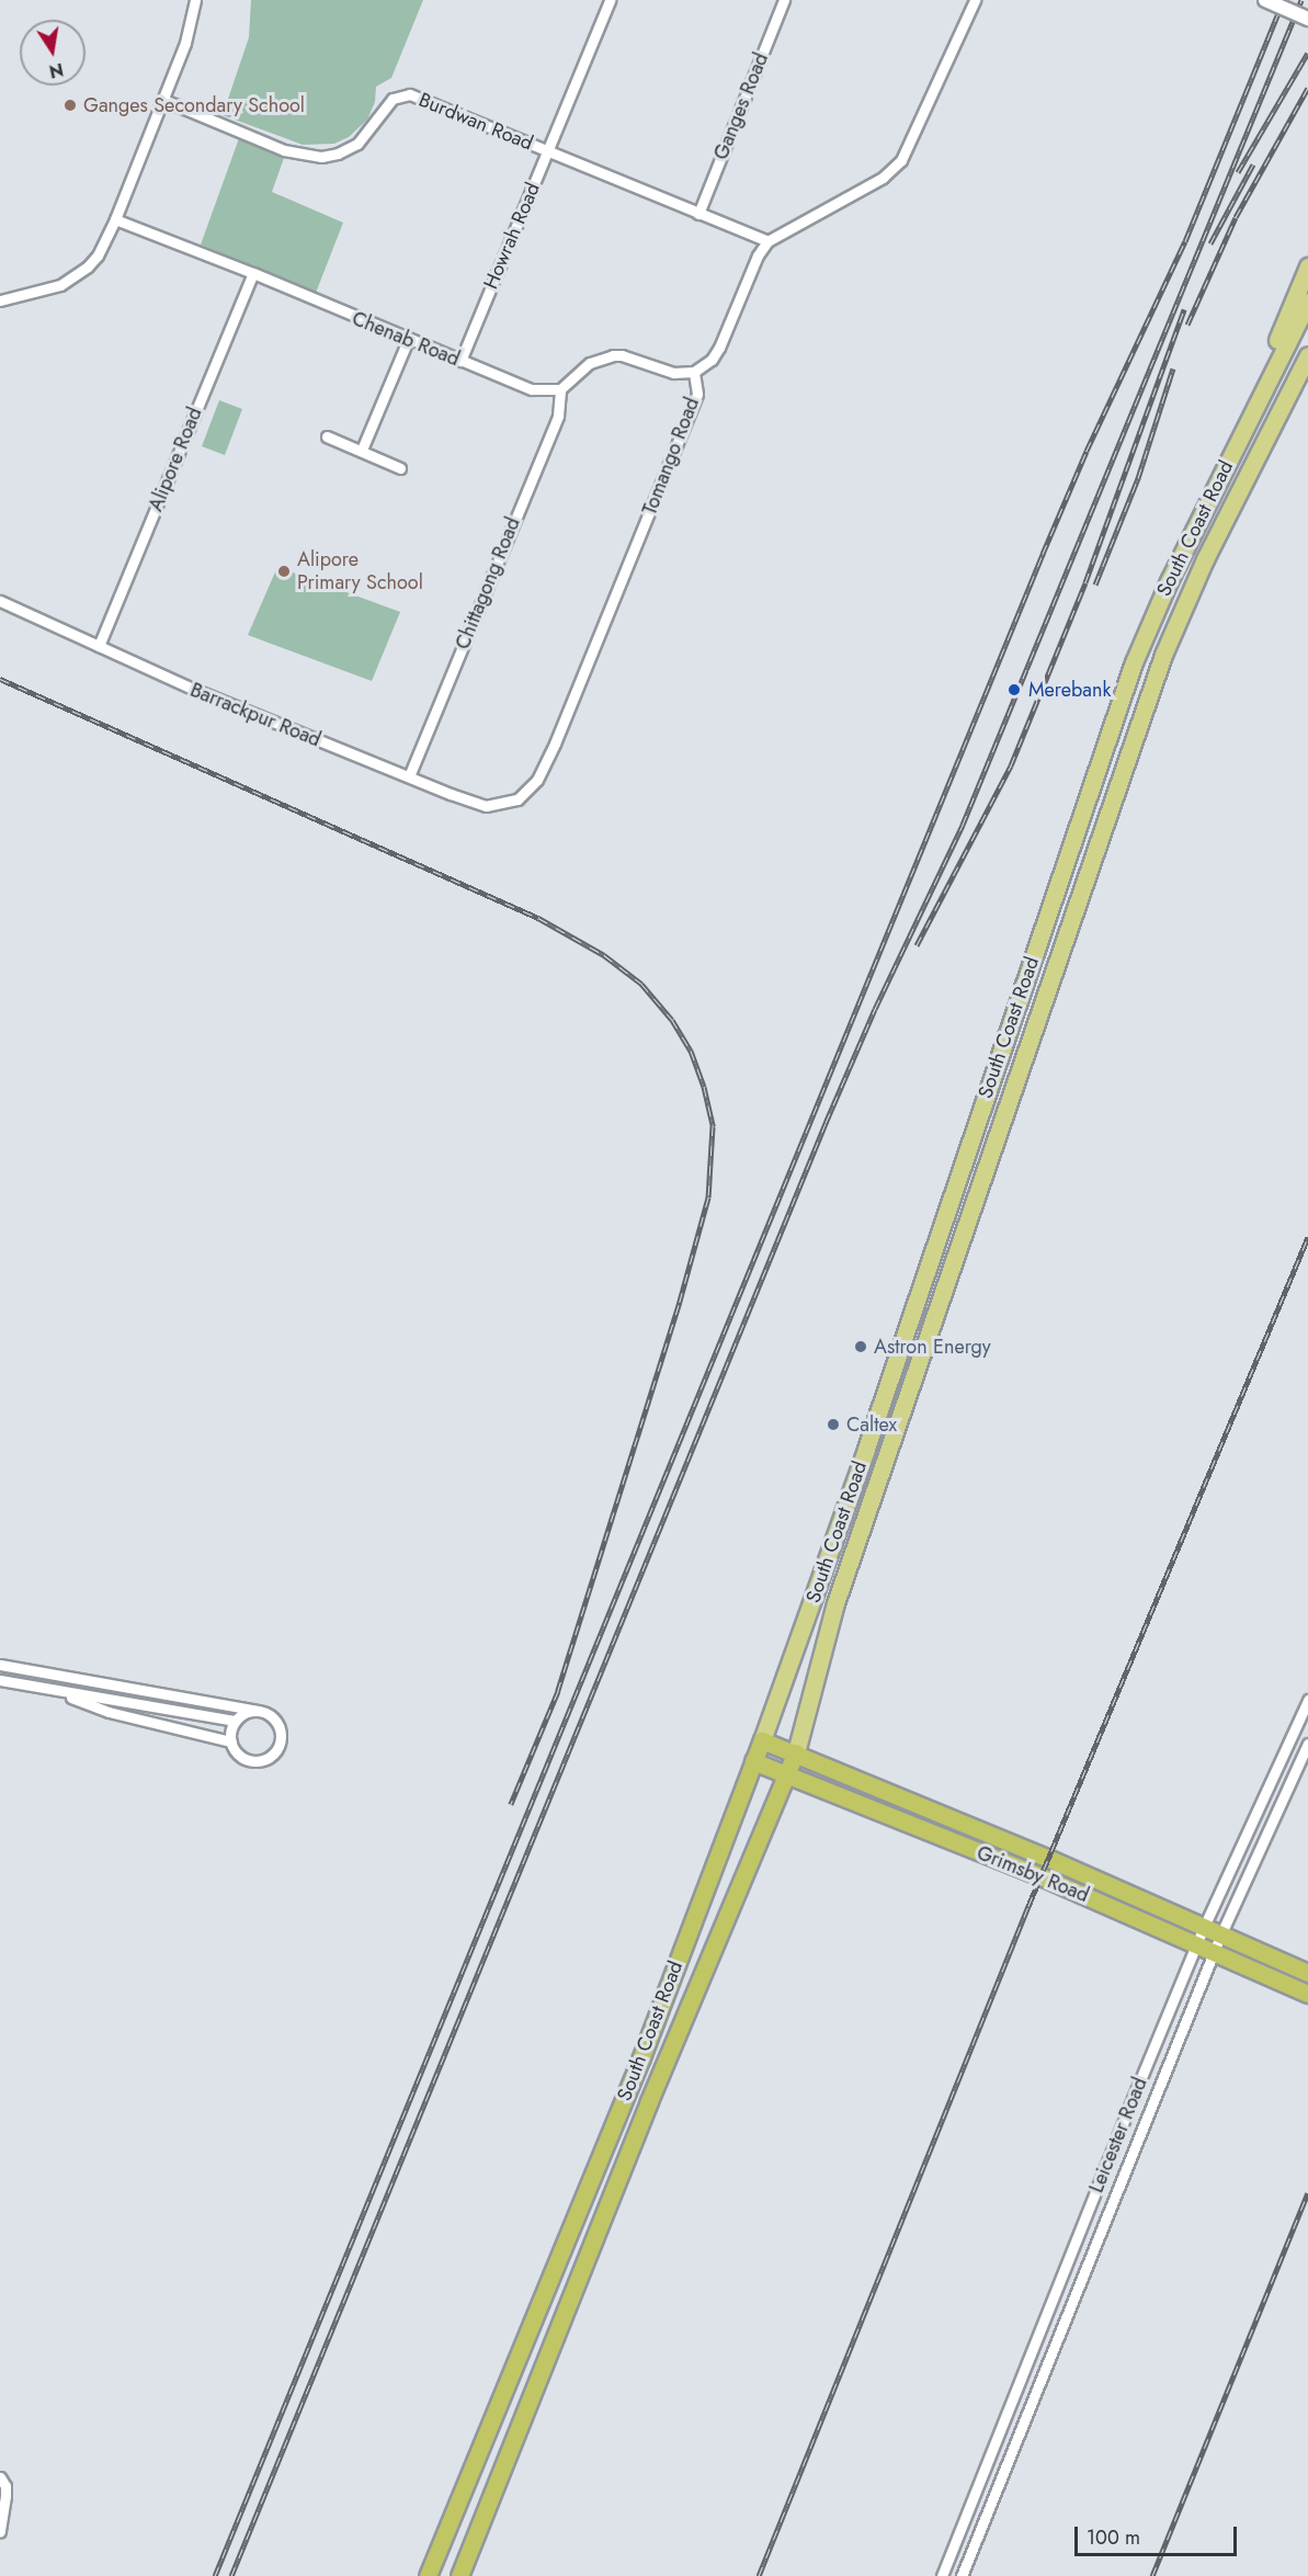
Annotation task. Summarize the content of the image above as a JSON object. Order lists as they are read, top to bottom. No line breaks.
{"streets":{"highway":["South Coast Road","Grimsby Road"],"street":["Ganges Road","Burdwan Road","Howrah Road","Chenab Road","Tomango Road","Alipore Road","Chittagong Road","Barrackpur Road","Leicester Road"]},"crossings":[["Ganges Road","Burdwan Road"],["Burdwan Road","Howrah Road"],["Burdwan Road","Tomango Road"],["Howrah Road","Chenab Road"],["Chenab Road","Alipore Road"],["Chenab Road","Chittagong Road"],["Tomango Road","Barrackpur Road"],["Alipore Road","Barrackpur Road"],["South Coast Road","Grimsby Road"],["Chittagong Road","Barrackpur Road"],["Grimsby Road","Leicester Road"]],"places":["Ganges Secondary School","Alipore Primary School","Merebank","Astron Energy","Caltex"],"scale_bar":"100 m","north":"bottom"}
